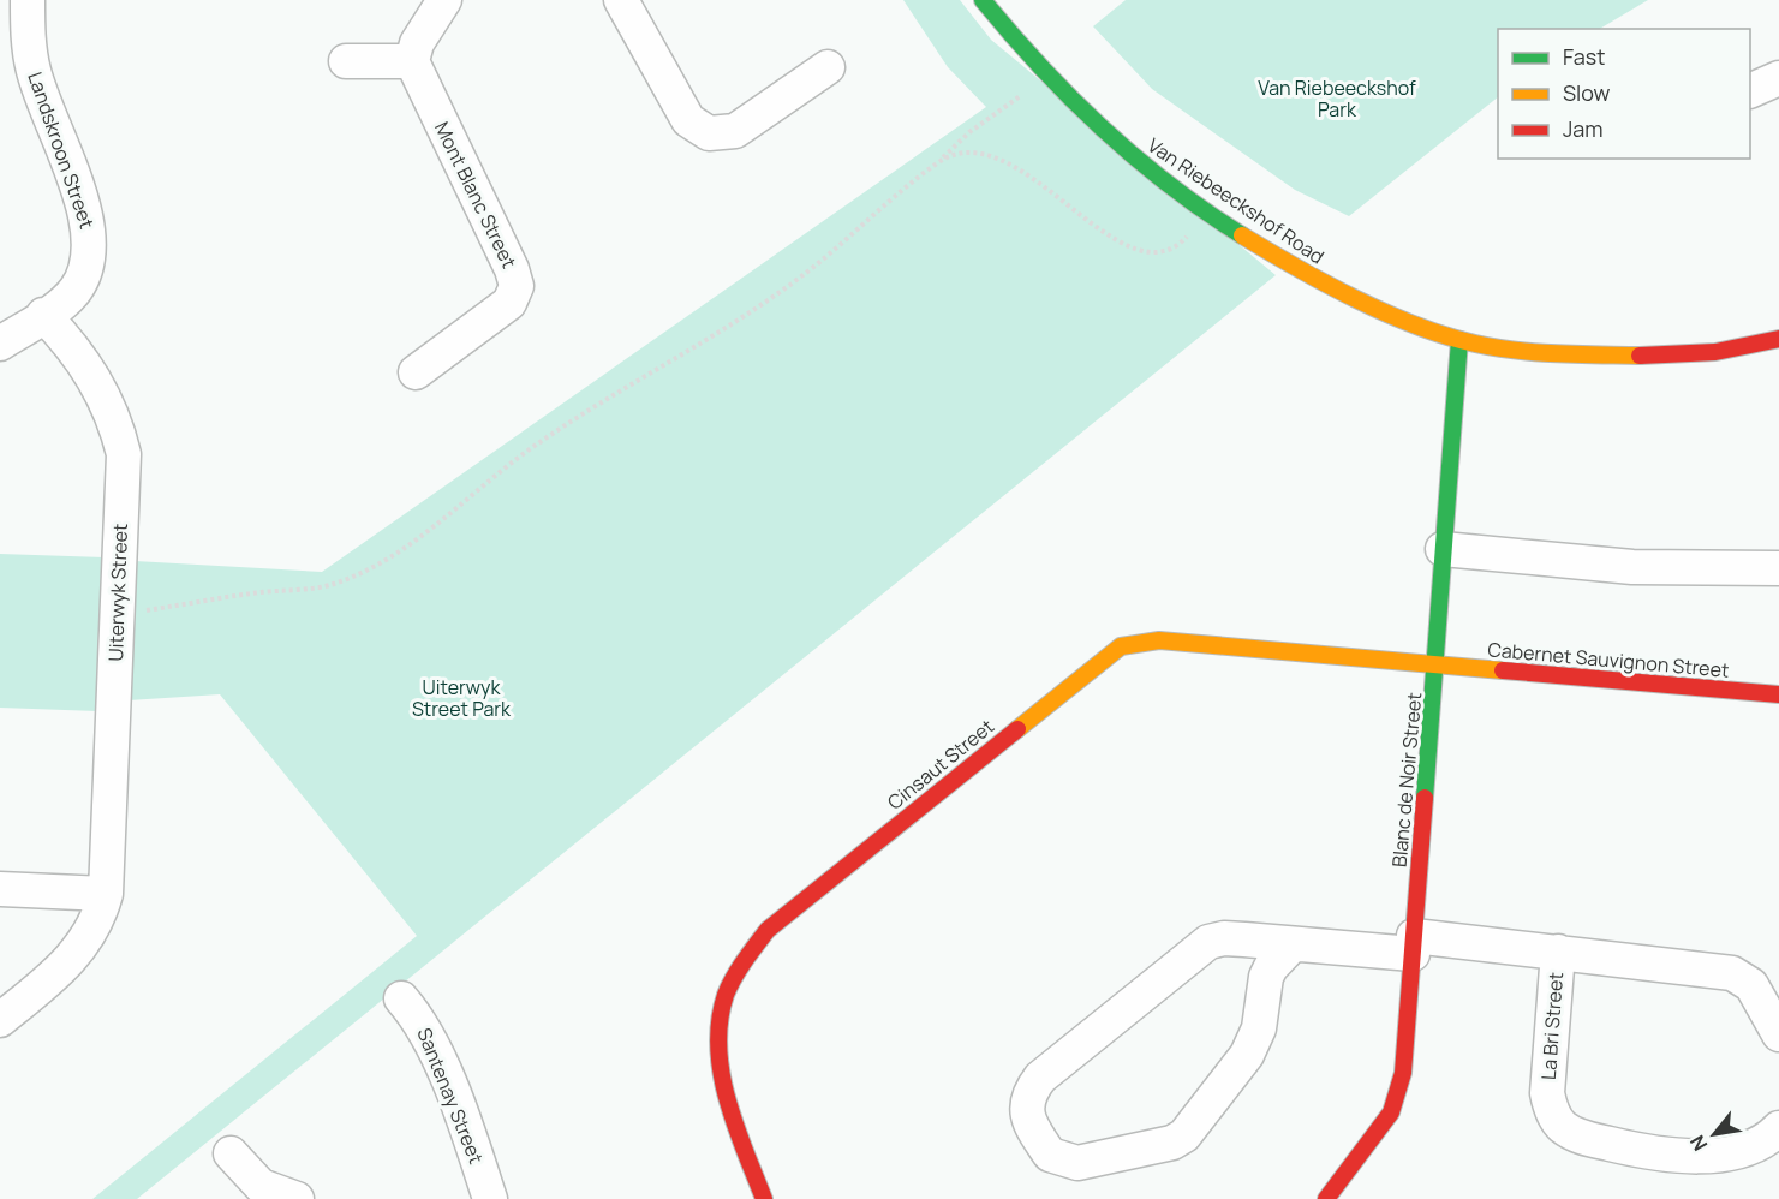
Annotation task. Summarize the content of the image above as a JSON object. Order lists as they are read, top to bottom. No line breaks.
{"streets":{"street":["Landskroon Street","Mont Blanc Street","Van Riebeeckshof Road","Uiterwyk Street","Cabernet Sauvignon Street","Cinsaut Street","Blanc de Noir Street","La Bri Street","Santenay Street"]},"crossings":[["Landskroon Street","Uiterwyk Street"],["Van Riebeeckshof Road","Blanc de Noir Street"],["Cabernet Sauvignon Street","Cinsaut Street"],["Cabernet Sauvignon Street","Blanc de Noir Street"],["Cinsaut Street","Blanc de Noir Street"],["Blanc de Noir Street","La Bri Street"]],"parks":["Van Riebeeckshof Park","Uiterwyk Street Park"],"legend":["Fast","Slow","Jam"],"north":"bottom left"}
